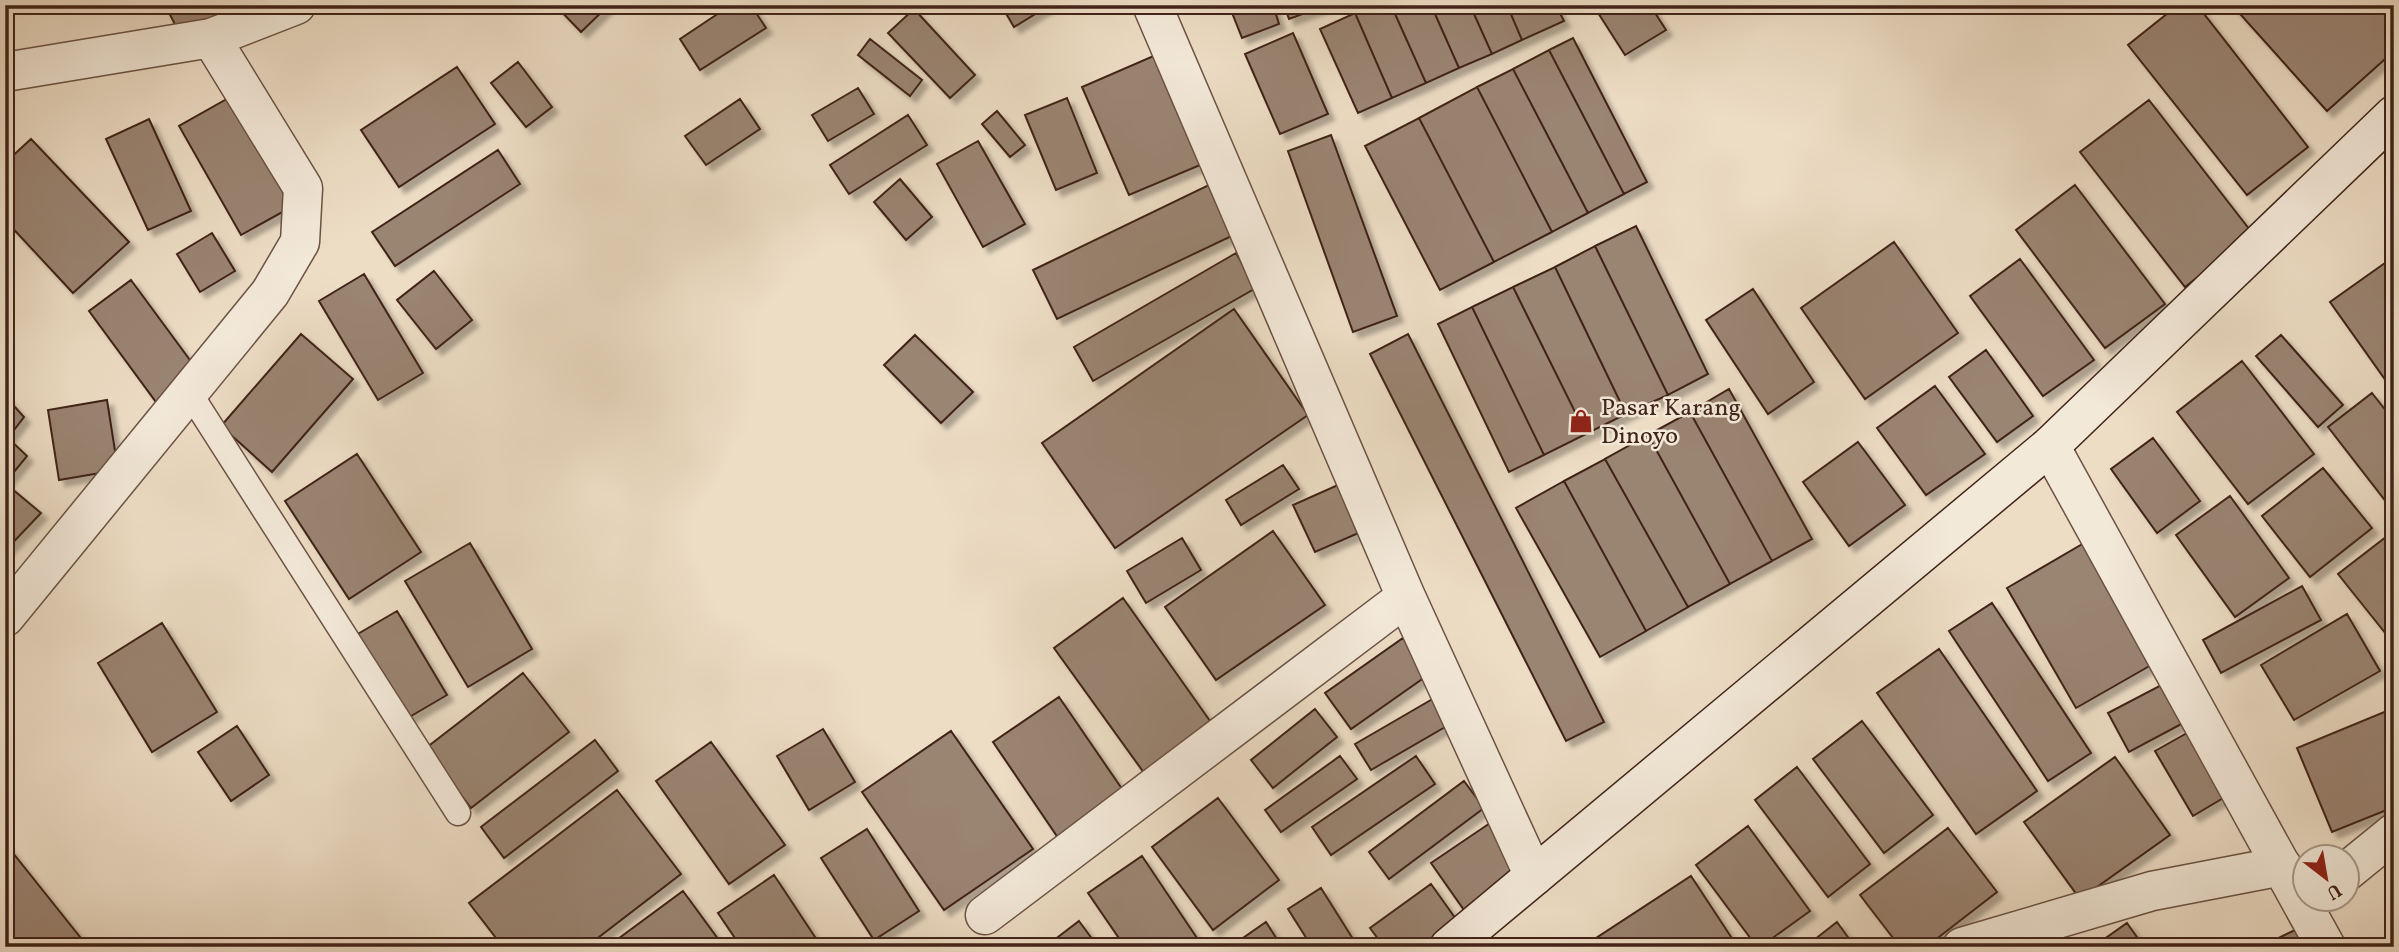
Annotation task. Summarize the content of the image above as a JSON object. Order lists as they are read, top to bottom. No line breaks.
{"places":{"shop":["Pasar Karang Dinoyo"]},"north":"bottom right"}
